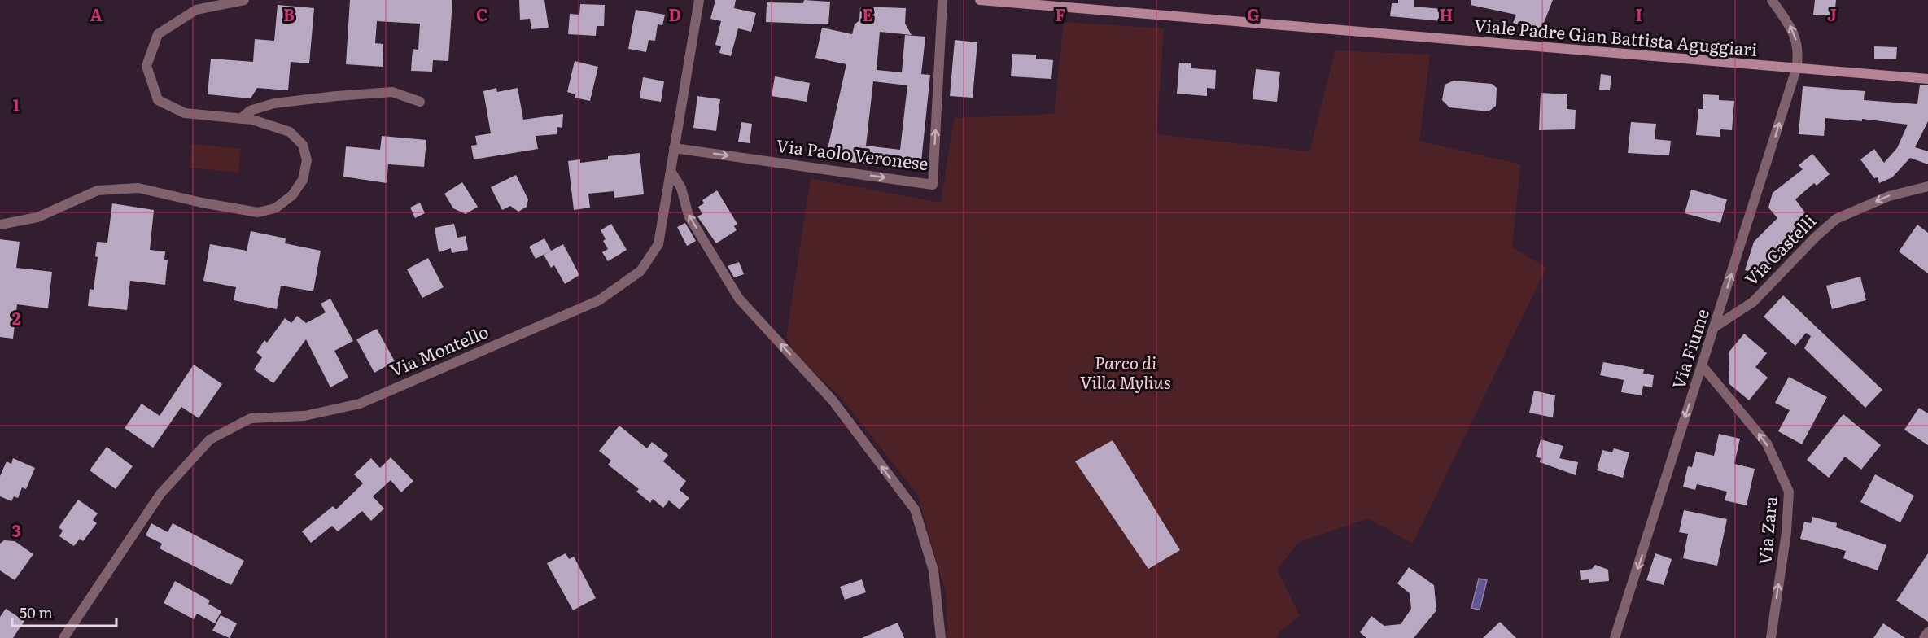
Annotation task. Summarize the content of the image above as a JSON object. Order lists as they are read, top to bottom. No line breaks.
{"streets":{"main road":["Viale Padre Gian Battista Aguggiari"],"street":["Via Paolo Veronese","Via Castelli","Via Fiume","Via Montello","Via Zara"]},"crossings":[["Viale Padre Gian Battista Aguggiari","Via Fiume"],["Via Paolo Veronese","Via Montello"],["Via Castelli","Via Fiume"],["Via Fiume","Via Zara"]],"one_way":["Via Castelli","Via Zara"],"parks":["Parco di Villa Mylius"],"scale_bar":"50 m","grid":{"columns":["A","B","C","D","E","F","G","H","I","J"],"rows":["1","2","3"]}}
